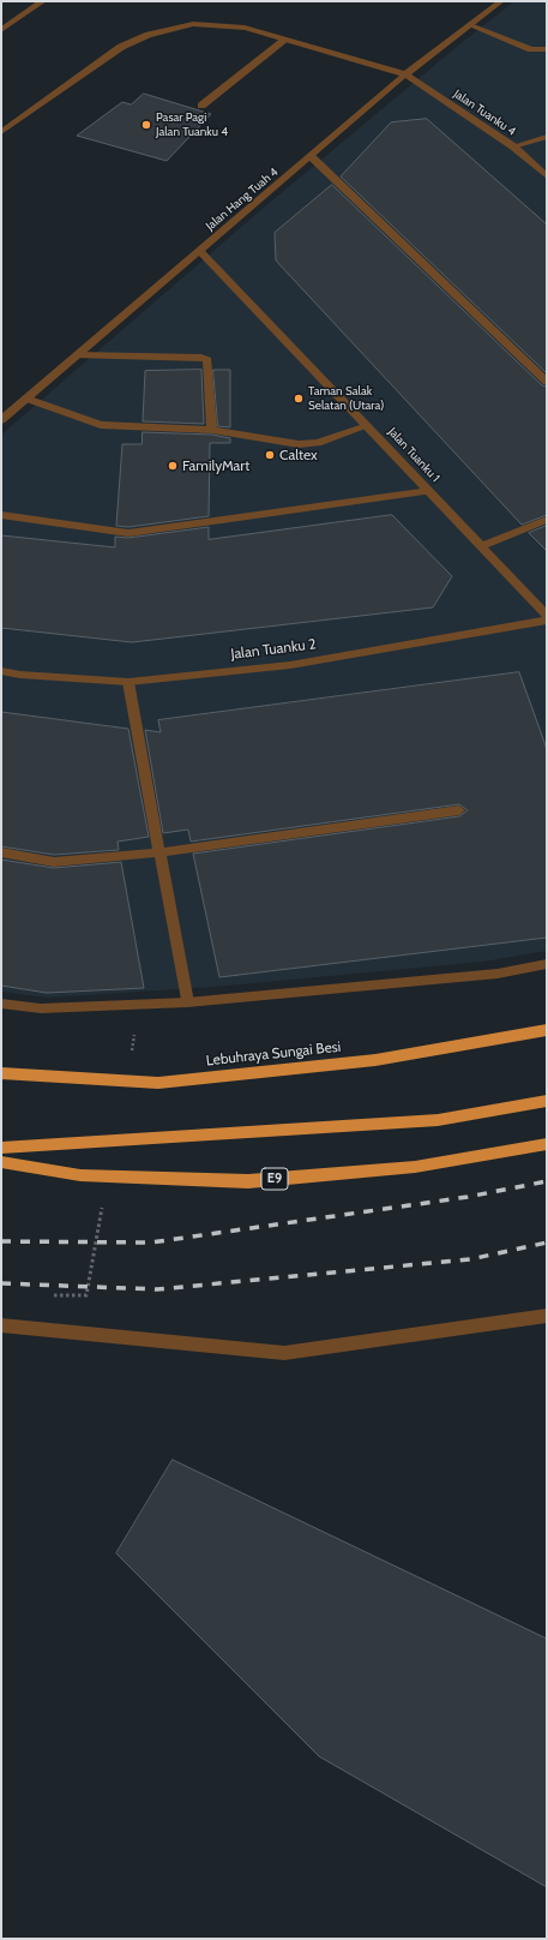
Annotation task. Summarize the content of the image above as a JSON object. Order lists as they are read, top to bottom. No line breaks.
{"streets":{"highway":["Lebuhraya Sungai Besi","E9"],"street":["Jalan Tuanku 4","Jalan Hang Tuah 4","Jalan Tuanku 1","Jalan Tuanku 2"]},"crossings":[["Jalan Tuanku 4","Jalan Hang Tuah 4"],["Jalan Hang Tuah 4","Jalan Tuanku 1"]],"places":["Pasar Pagi Jalan Tuanku 4","Taman Salak Selatan (Utara)","Caltex","FamilyMart"]}
